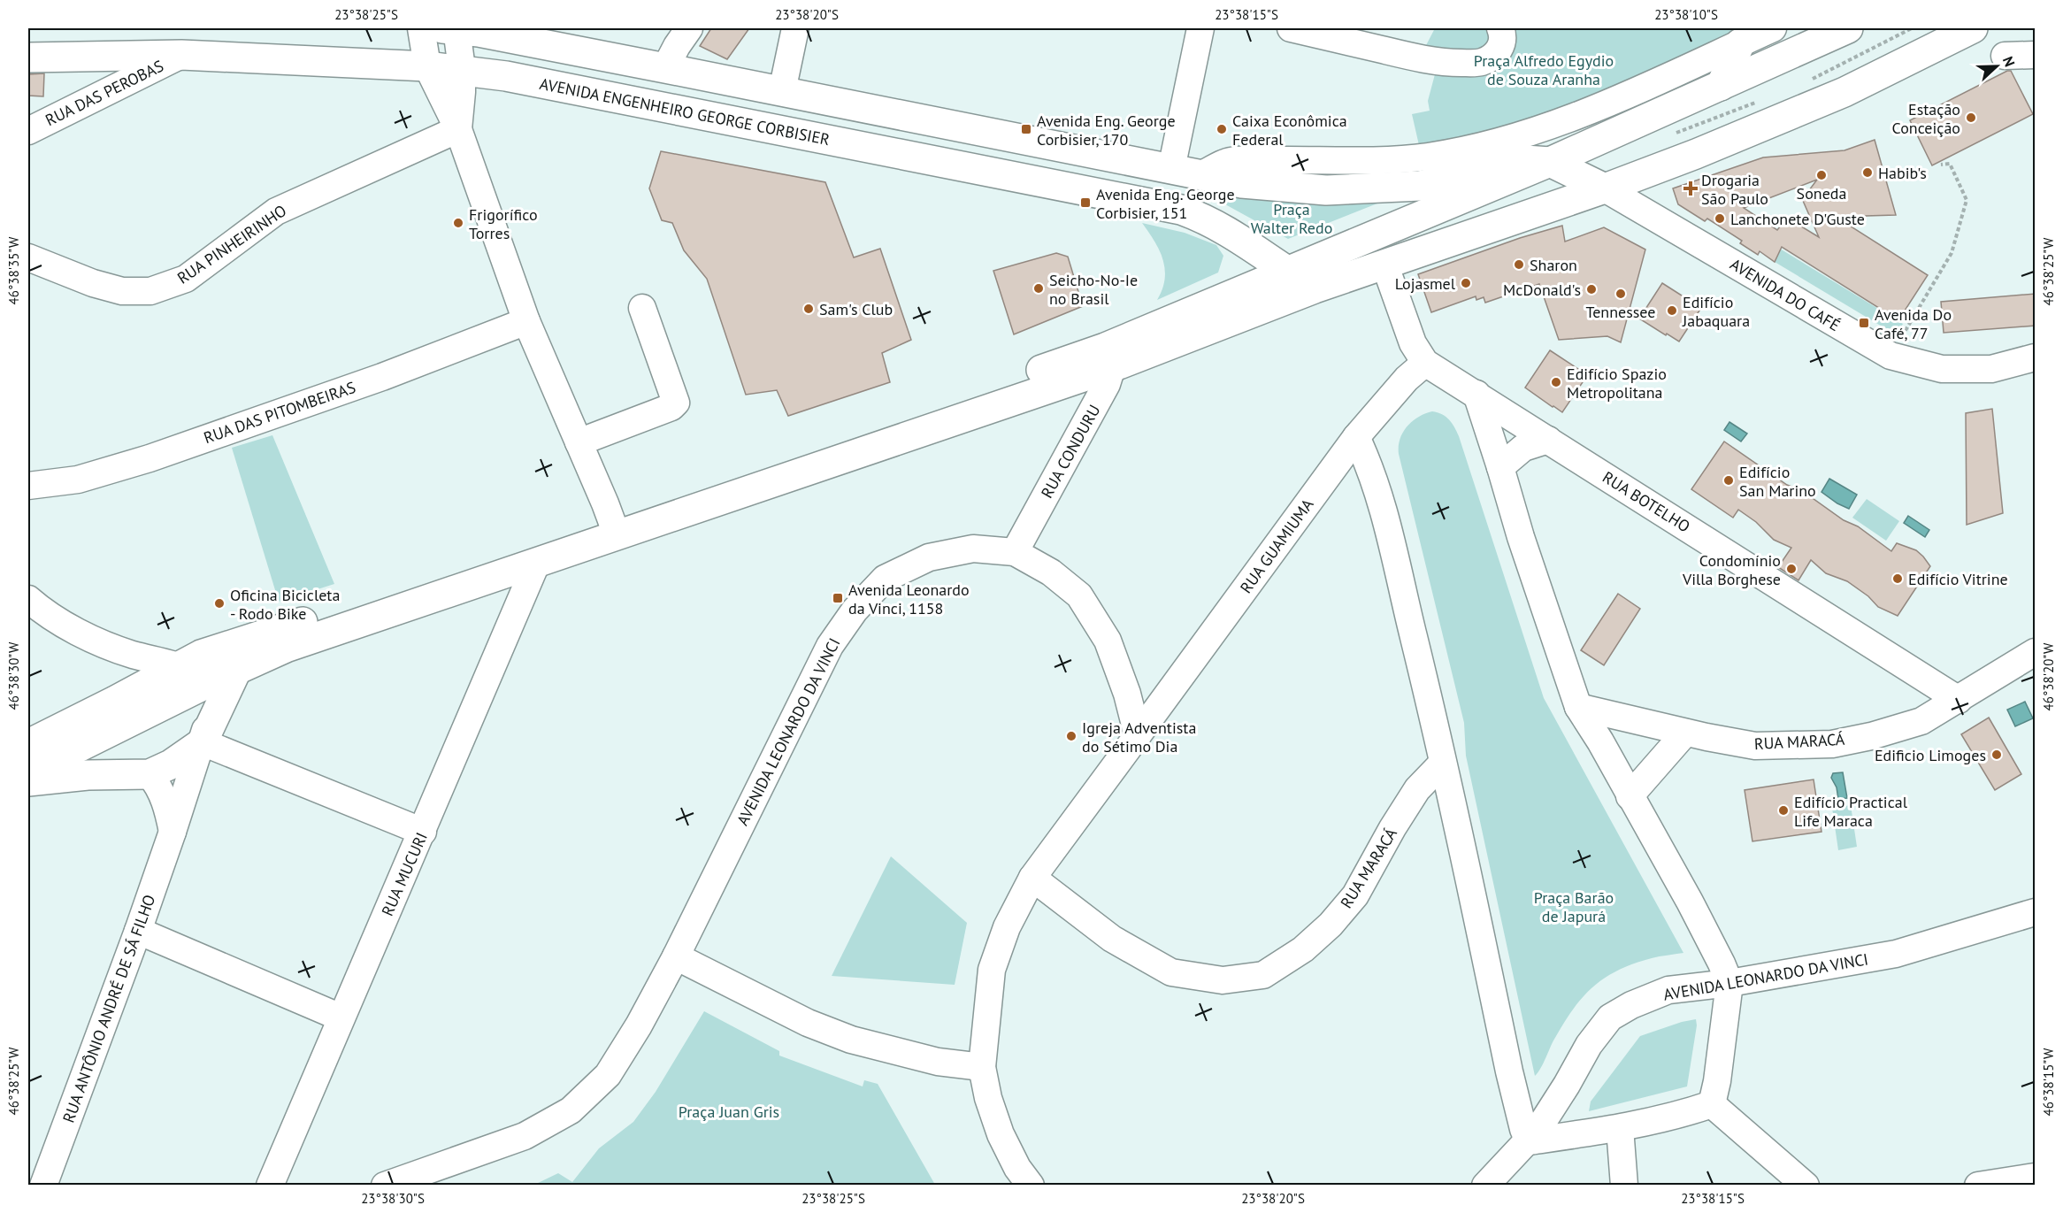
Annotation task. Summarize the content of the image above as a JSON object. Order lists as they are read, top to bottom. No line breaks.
{"streets":{"main road":["AVENIDA ENGENHEIRO GEORGE CORBISIER","AVENIDA DO CAFÉ"],"street":["RUA DAS PEROBAS","RUA PINHEIRINHO","RUA DAS PITOMBEIRAS","RUA CONDURU","RUA BOTELHO","RUA GUAMIUMA","AVENIDA LEONARDO DA VINCI","RUA MARACÁ","RUA MUCURI","RUA ANTÔNIO ANDRÉ DE SÁ FILHO"]},"crossings":[["RUA DAS PEROBAS","AVENIDA ENGENHEIRO GEORGE CORBISIER"],["RUA CONDURU","AVENIDA LEONARDO DA VINCI"],["RUA BOTELHO","RUA GUAMIUMA"],["RUA BOTELHO","RUA MARACÁ"],["RUA GUAMIUMA","AVENIDA LEONARDO DA VINCI"]],"parks":["Praça Alfredo Egydio de Souza Aranha","Praça Walter Redo","Praça Barão de Japurá","Praça Juan Gris"],"places":{"other":["Estação Conceição","Caixa Econômica Federal","Habib's","Soneda","Lanchonete D'Guste","Frigorífico Torres","Sharon","Lojasmel","Seicho-No-Ie no Brasil","McDonald's","Tennessee","Sam's Club","Edifício Jabaquara","Edifício Spazio Metropolitana","Edifício San Marino","Condomínio Villa Borghese","Edifício Vitrine","Oficina Bicicleta - Rodo Bike","Igreja Adventista do Sétimo Dia","Edificio Limoges","Edifício Practical Life Maraca"],"transit":["Avenida Eng. George Corbisier, 170","Avenida Eng. George Corbisier, 151","Avenida Do Café, 77","Avenida Leonardo da Vinci, 1158"],"health":["Drogaria São Paulo"]},"north":"right","coordinates":["23°38'25\"S","23°38'20\"S","23°38'15\"S","23°38'10\"S","46°38'35\"W","46°38'25\"W","46°38'30\"W","46°38'20\"W","46°38'15\"W","23°38'30\"S"]}
